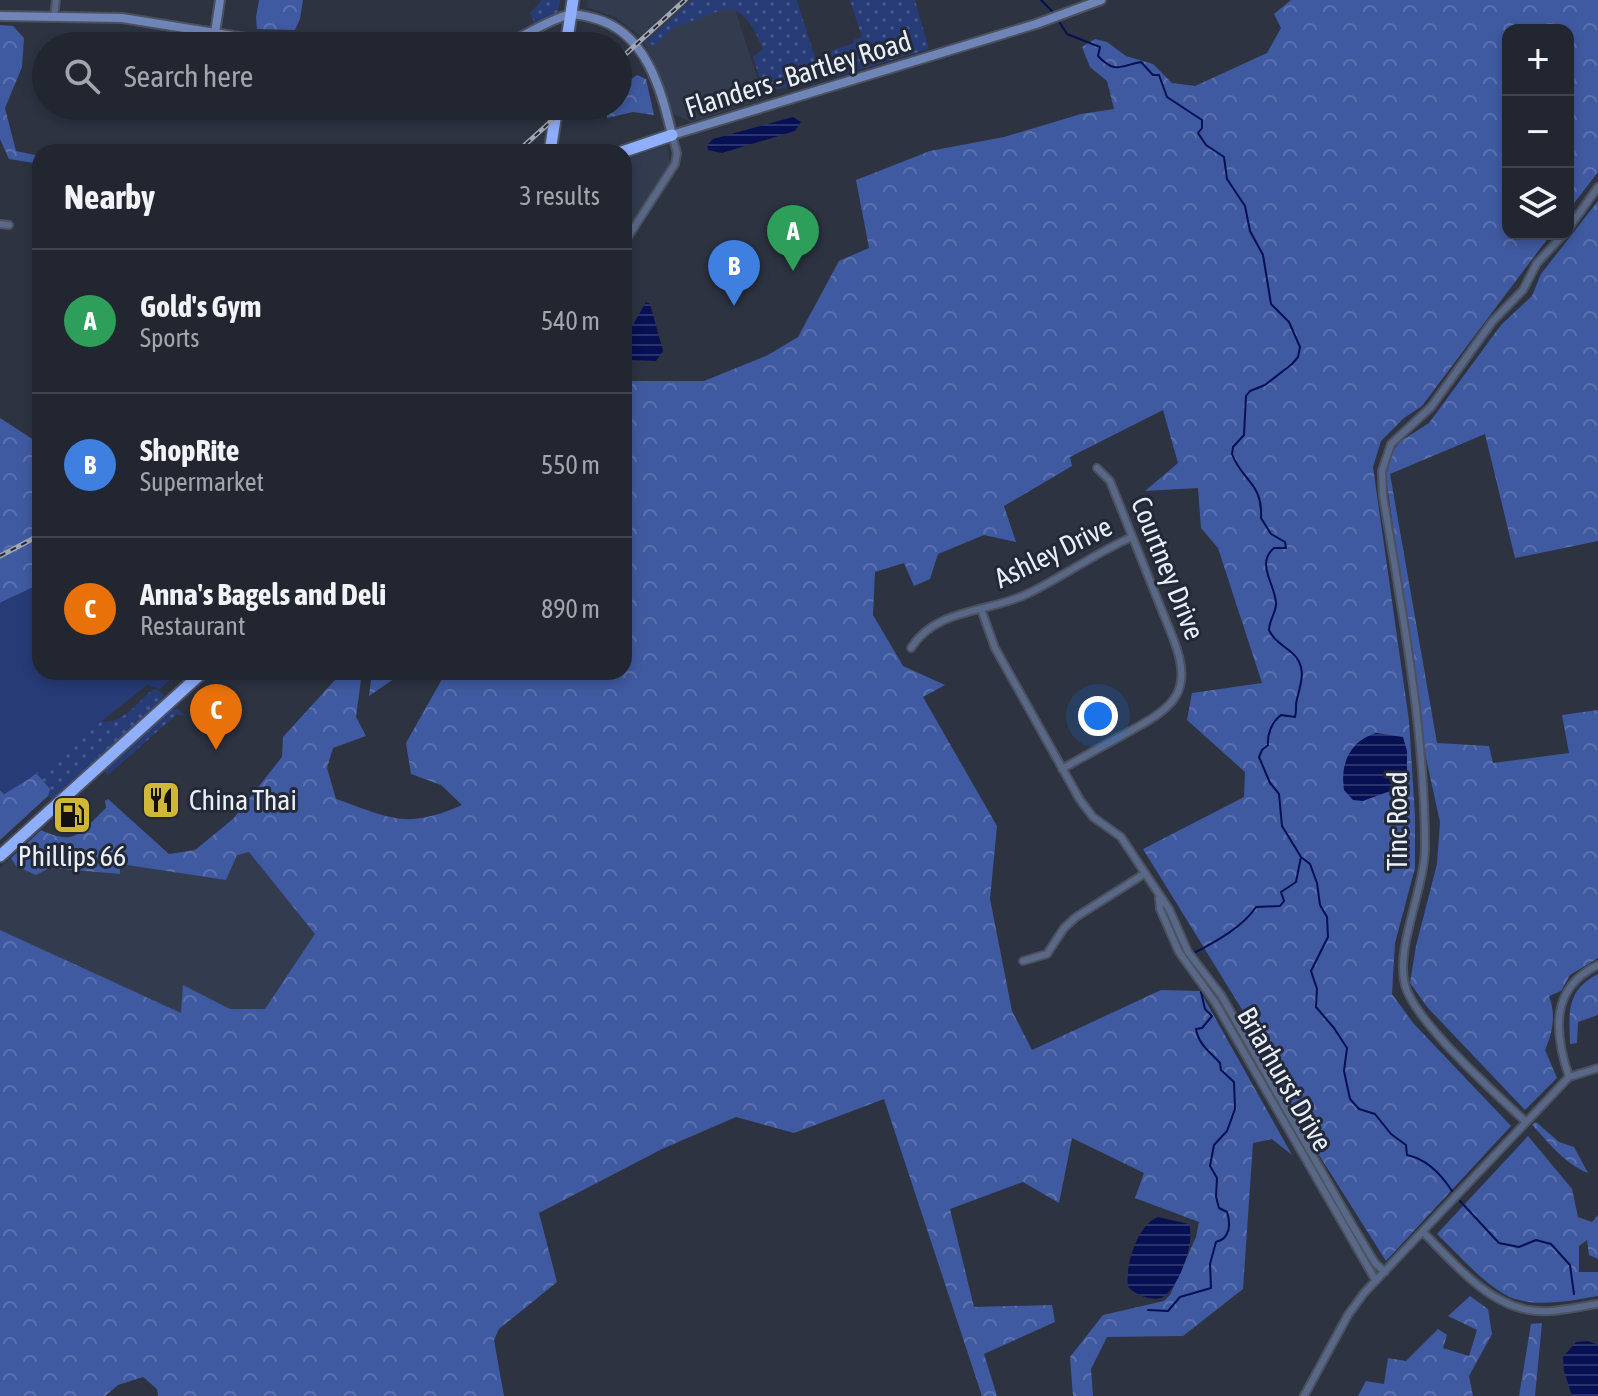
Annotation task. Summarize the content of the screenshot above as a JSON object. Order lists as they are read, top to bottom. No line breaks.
{"streets":{"main road":["Flanders - Bartley Road"],"street":["Ashley Drive","Courtney Drive","Tinc Road","Briarhurst Drive"]},"crossings":[["Ashley Drive","Courtney Drive"],["Ashley Drive","Briarhurst Drive"],["Courtney Drive","Briarhurst Drive"]],"places":{"restaurant":["China Thai"],"fuel station":["Phillips 66"]},"page":{"map_buttons":["+","−"],"search":"Search here","heading":["Nearby","3 results"],"pins":["A","B","C"],"list":[{"mark":"A","name":"Gold's Gym","note":"Sports","value":"540 m"},{"mark":"B","name":"ShopRite","note":"Supermarket","value":"550 m"},{"mark":"C","name":"Anna's Bagels and Deli","note":"Restaurant","value":"890 m"}]}}
